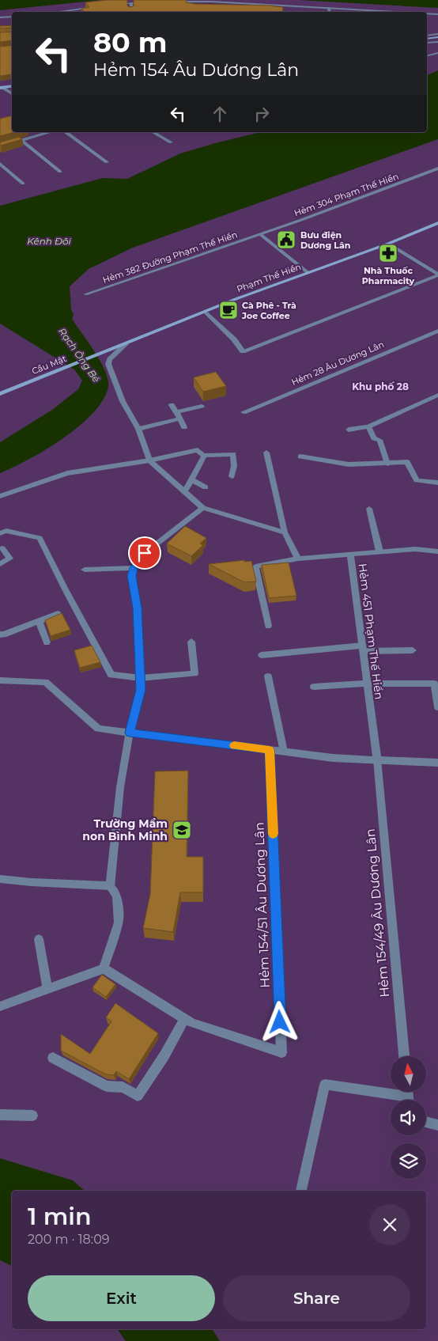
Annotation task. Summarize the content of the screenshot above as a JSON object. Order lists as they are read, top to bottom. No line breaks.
{"streets":{"main road":["Phạm Thế Hiển","Cầu Mật"],"street":["Hẻm 304 Phạm Thế Hiển","Hẻm 382 Đường Phạm Thế Hiển","Hẻm 28 Âu Dương Lân","Hẻm 451 Phạm Thế Hiển","Hẻm 154/51 Âu Dương Lân","Hẻm 154/49 Âu Dương Lân"]},"crossings":[["Hẻm 304 Phạm Thế Hiển","Hẻm 382 Đường Phạm Thế Hiển"],["Phạm Thế Hiển","Cầu Mật"],["Hẻm 451 Phạm Thế Hiển","Hẻm 154/49 Âu Dương Lân"]],"districts":["Khu phố 28"],"water":["Kênh Đôi","Rạch Ông Bé"],"places":{"public building":["Bưu điện Dương Lân"],"pharmacy":["Nhà Thuốc Pharmacity"],"cafe":["Cà Phê - Trà Joe Coffee"],"school or university":["Trường Mầm non Bình Minh"]},"north":"top","page":{"turn":["80 m","Hẻm 154 Âu Dương Lân"],"heading":["1 min","200 m · 18:09"],"buttons":["Exit","Share"]}}
